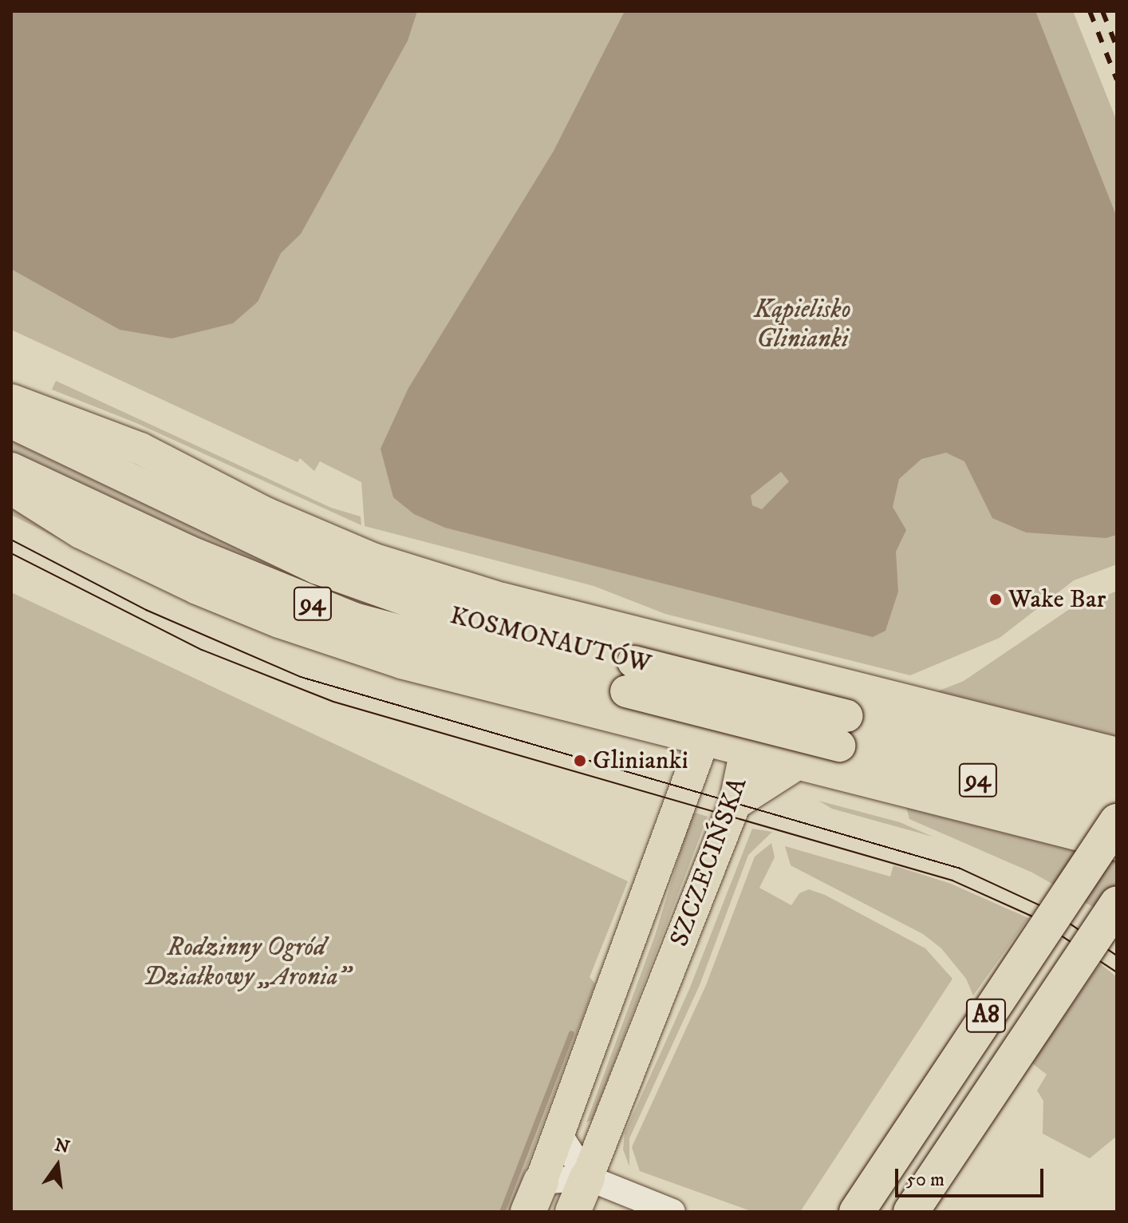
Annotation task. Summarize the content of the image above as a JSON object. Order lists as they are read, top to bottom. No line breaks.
{"streets":{"highway":["A8"],"main road":["94","KOSMONAUTÓW","SZCZECIŃSKA"]},"parks":["Kąpielisko Glinianki","Rodzinny Ogród Działkowy „Aronia”"],"places":["Wake Bar","Glinianki"],"scale_bar":"50 m","north":"top"}
